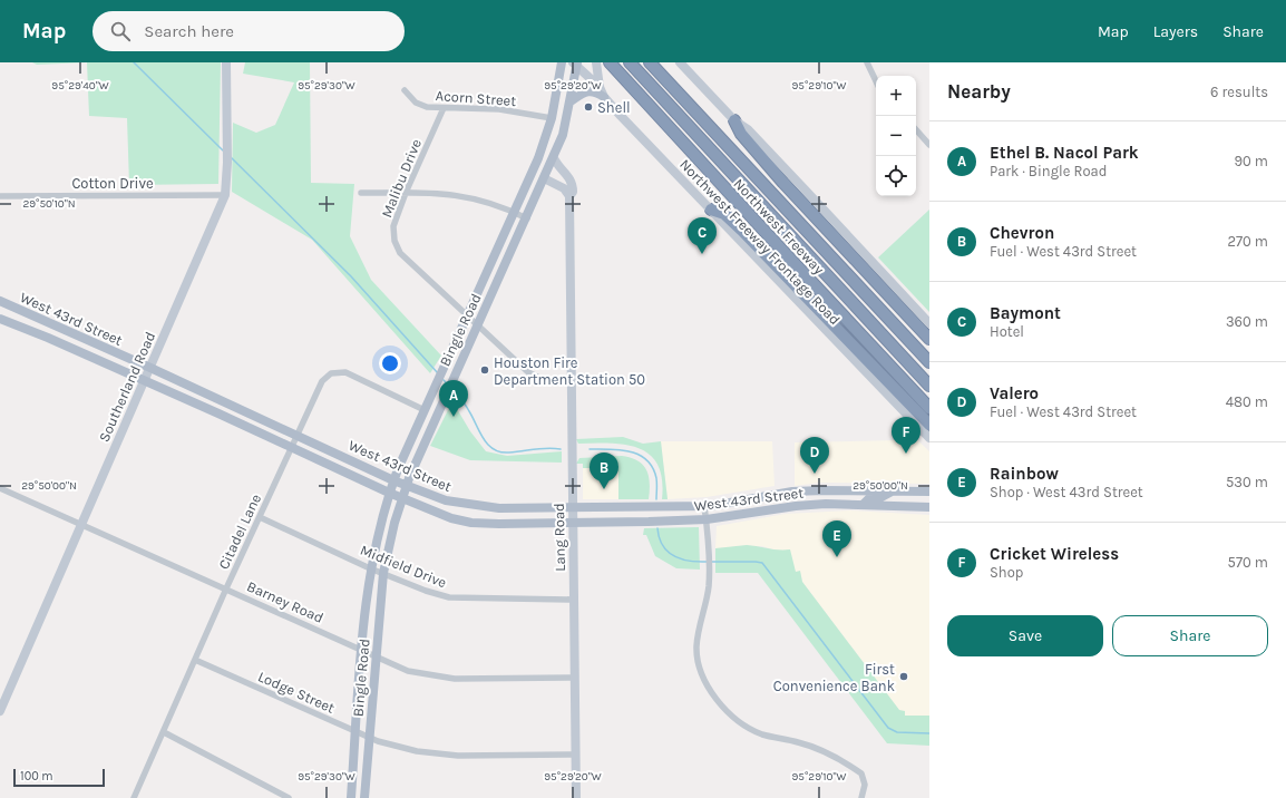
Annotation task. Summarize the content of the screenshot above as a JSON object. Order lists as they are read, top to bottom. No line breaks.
{"streets":{"highway":["Northwest Freeway"],"main road":["West 43rd Street","Bingle Road"],"street":["Acorn Street","Malibu Drive","Cotton Drive","Northwest Freeway Frontage Road","Southerland Road","Citadel Lane","Lang Road","Midfield Drive","Barney Road","Lodge Street"]},"crossings":[["Acorn Street","Malibu Drive"],["Acorn Street","Bingle Road"],["Malibu Drive","Bingle Road"],["Malibu Drive","Lang Road"],["Cotton Drive","Southerland Road"],["Northwest Freeway Frontage Road","Bingle Road"],["West 43rd Street","Bingle Road"],["West 43rd Street","Southerland Road"],["West 43rd Street","Citadel Lane"],["West 43rd Street","Lang Road"],["Bingle Road","Citadel Lane"],["Bingle Road","Lang Road"],["Bingle Road","Midfield Drive"],["Bingle Road","Barney Road"],["Bingle Road","Lodge Street"],["Southerland Road","Barney Road"],["Citadel Lane","Midfield Drive"],["Citadel Lane","Barney Road"],["Citadel Lane","Lodge Street"],["Lang Road","Midfield Drive"],["Lang Road","Barney Road"],["Lang Road","Lodge Street"]],"places":["Shell","Houston Fire Department Station 50","First Convenience Bank"],"scale_bar":"100 m","page":{"header":"Map","search":"Search here","nav":["Map","Layers","Share"],"heading":["Nearby","6 results"],"map_buttons":["+","−"],"list":[{"mark":"A","name":"Ethel B. Nacol Park","note":"Park · Bingle Road","value":"90 m"},{"mark":"B","name":"Chevron","note":"Fuel · West 43rd Street","value":"270 m"},{"mark":"C","name":"Baymont","note":"Hotel","value":"360 m"},{"mark":"D","name":"Valero","note":"Fuel · West 43rd Street","value":"480 m"},{"mark":"E","name":"Rainbow","note":"Shop · West 43rd Street","value":"530 m"},{"mark":"F","name":"Cricket Wireless","note":"Shop","value":"570 m"}],"pins":["C","A","F","D","B","E"],"buttons":["Save","Share"],"scale":"100 m"},"coordinates":["95°29'40\"W","95°29'30\"W","95°29'20\"W","95°29'10\"W","29°50'10\"N","29°50'00\"N"]}
